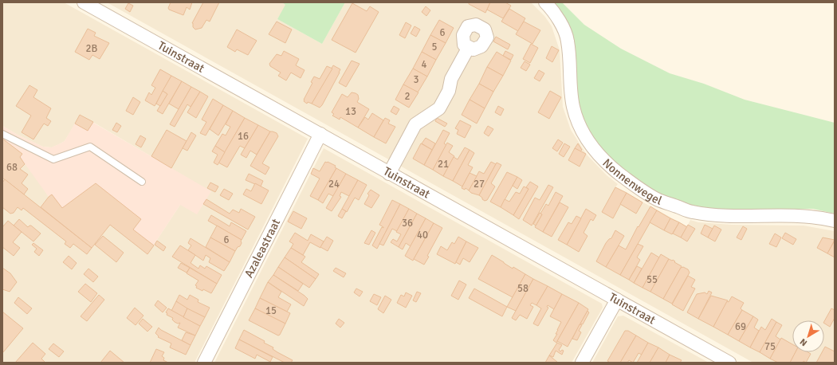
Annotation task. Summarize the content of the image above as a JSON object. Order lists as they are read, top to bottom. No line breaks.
{"streets":{"street":["Tuinstraat","Nonnenwegel","Azaleastraat"]},"crossings":[["Tuinstraat","Azaleastraat"]],"house_numbers":["6","5","2B","4","3","2","13","16","21","68","24","27","36","40","6","55","58","15","69","75"],"north":"bottom left"}
